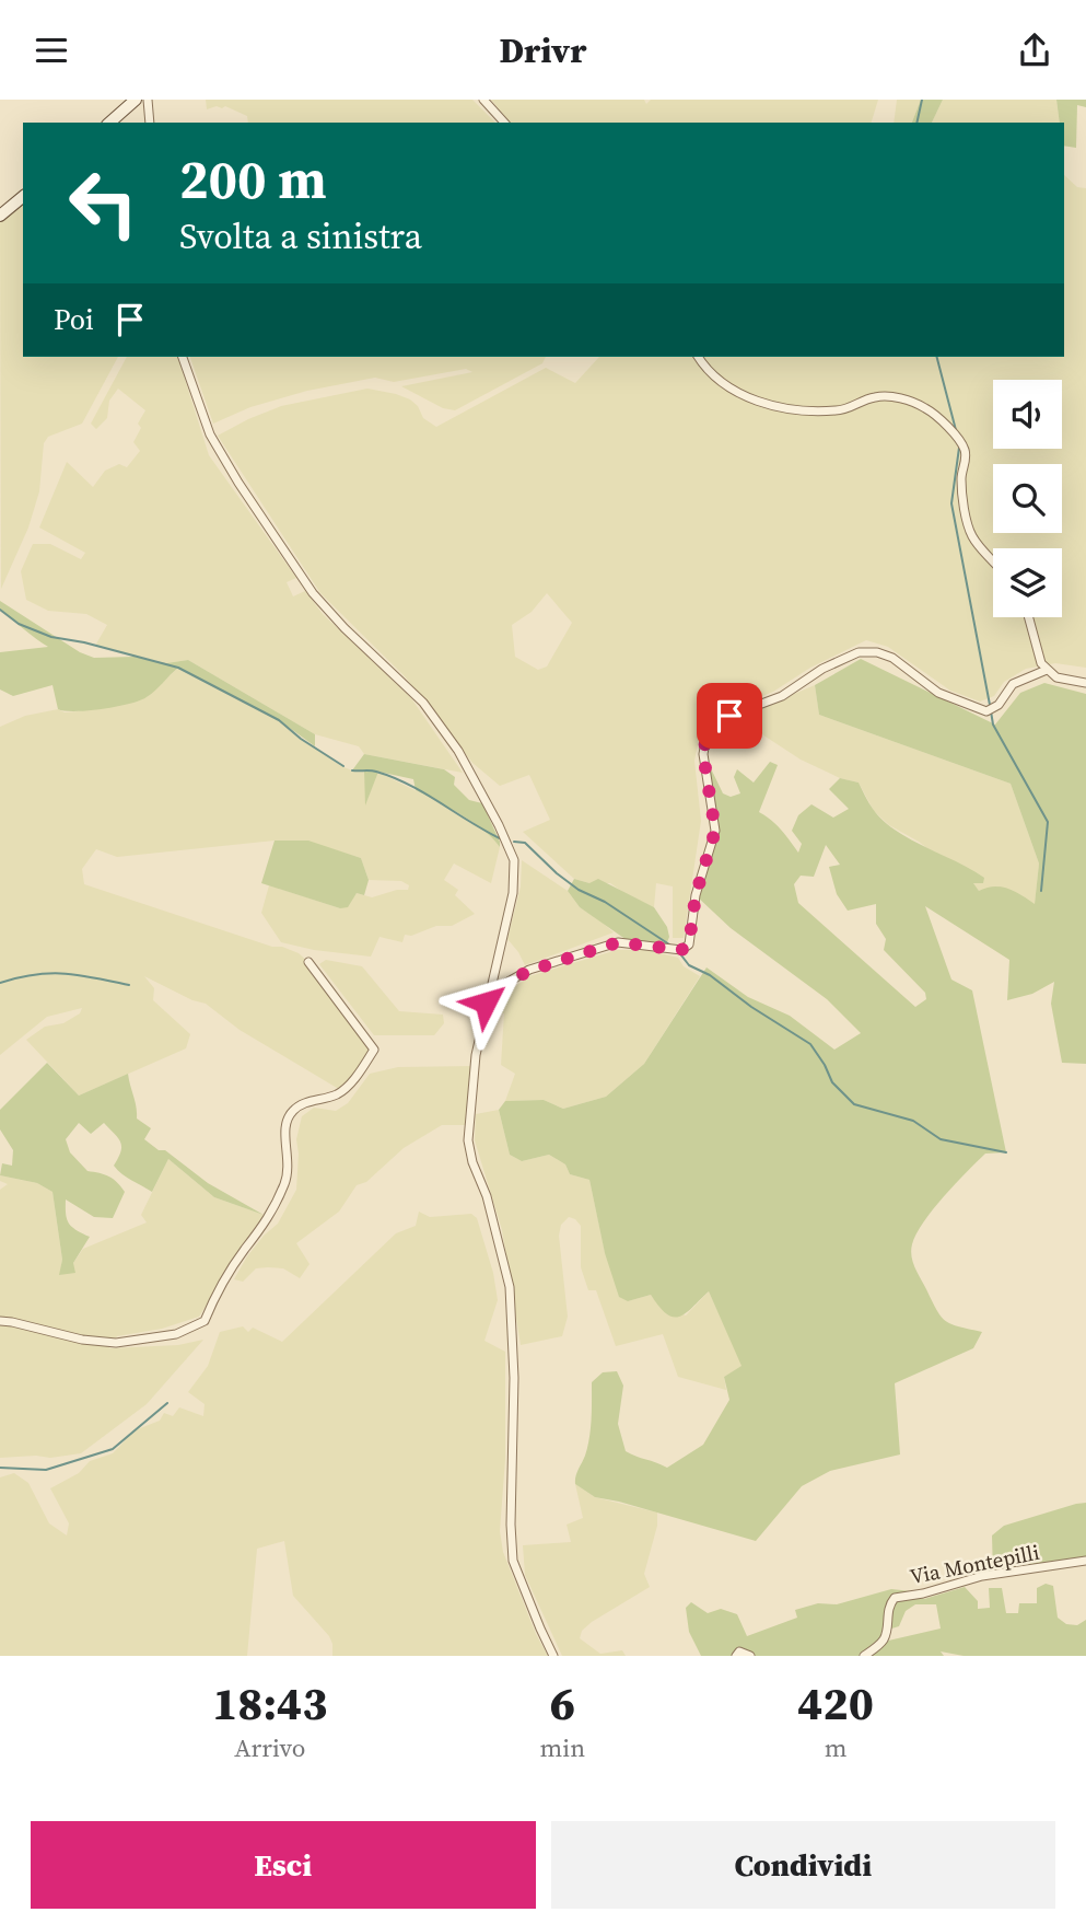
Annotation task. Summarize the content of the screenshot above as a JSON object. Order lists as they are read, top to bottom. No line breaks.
{"streets":{"street":["Via Montepilli"]},"page":{"header":"Drivr","turn":["200 m","Svolta a sinistra"],"then":"Poi","eta":["18:43","Arrivo","6","min","420","m"],"buttons":["Esci","Condividi"]}}
